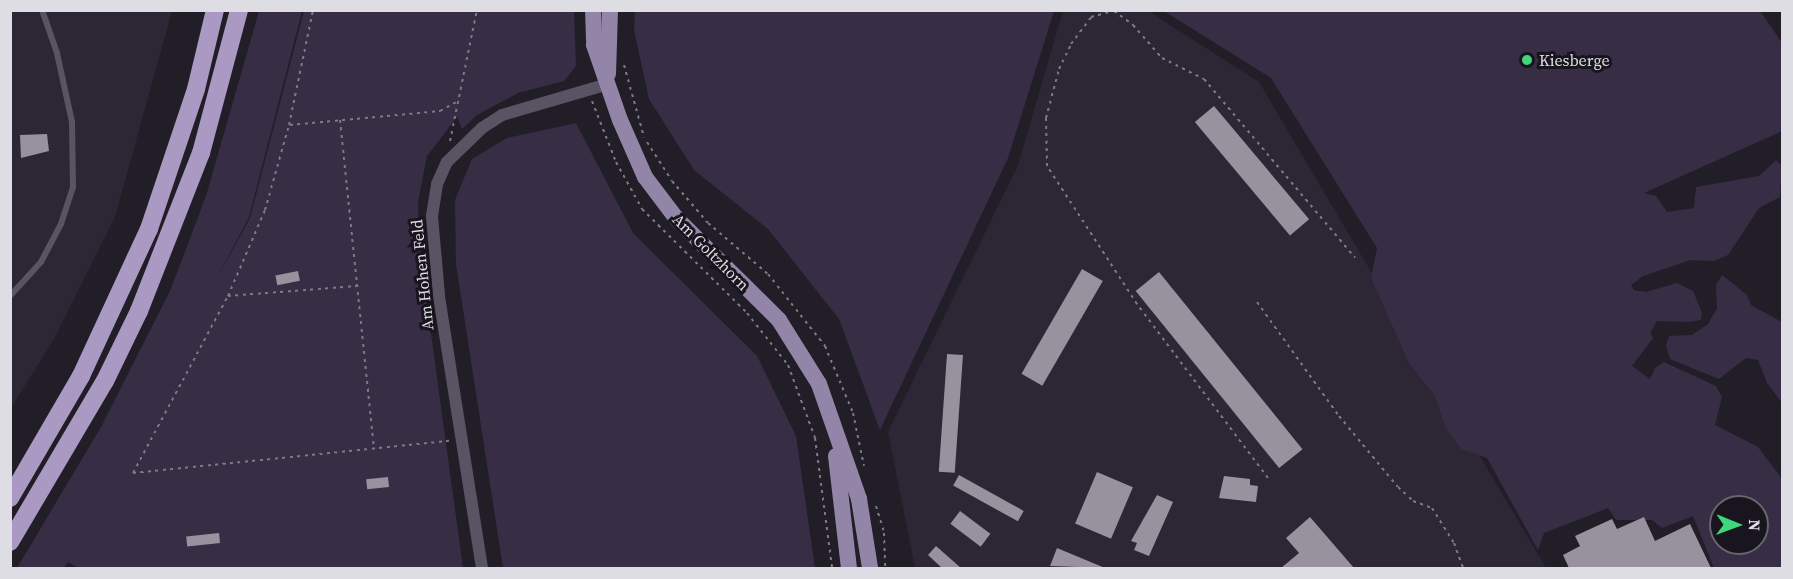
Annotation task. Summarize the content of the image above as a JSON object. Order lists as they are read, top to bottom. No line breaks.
{"streets":{"main road":["Am Goltzhorn"],"street":["Am Hohen Feld"]},"crossings":[["Am Goltzhorn","Am Hohen Feld"]],"places":["Kiesberge"],"north":"right"}
